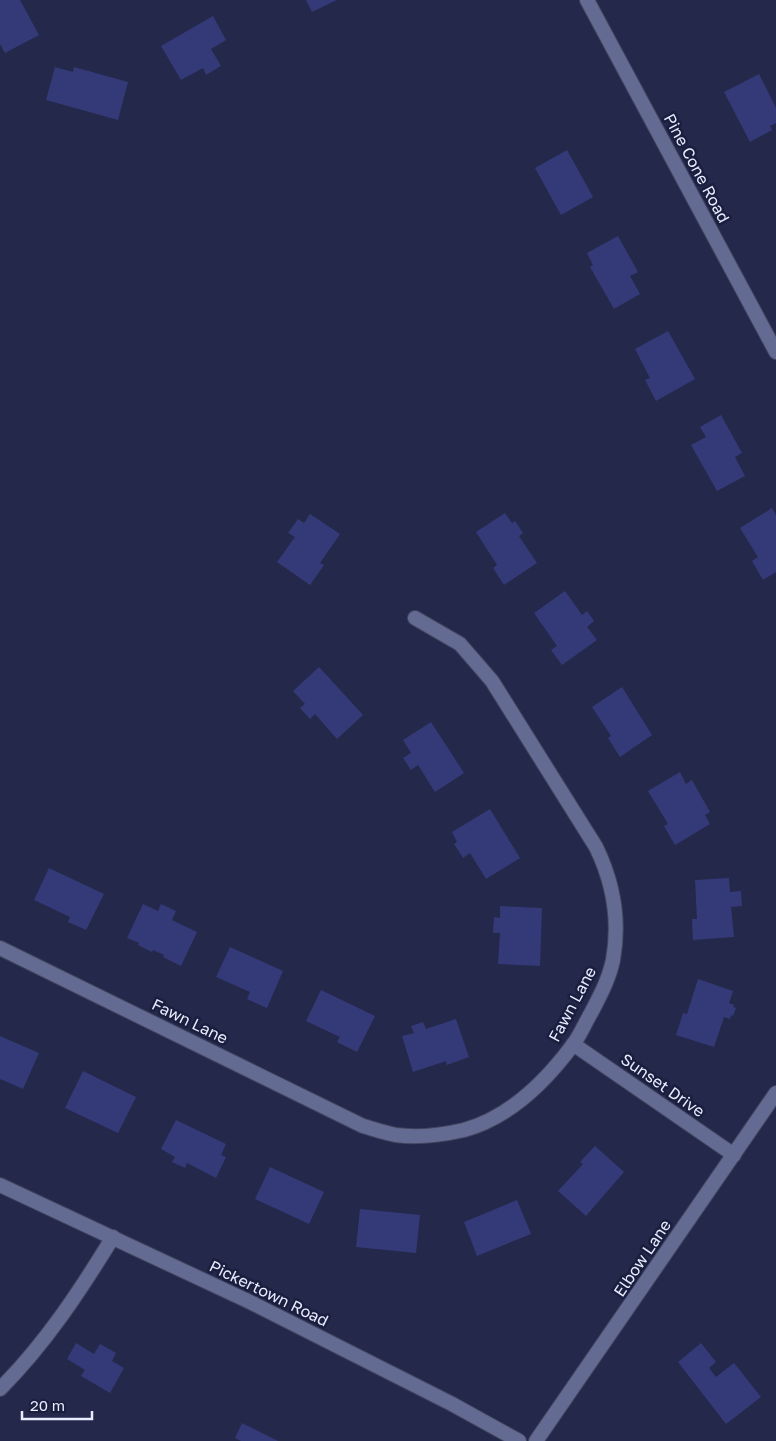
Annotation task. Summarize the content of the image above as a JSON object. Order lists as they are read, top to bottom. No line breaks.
{"streets":{"street":["Pine Cone Road","Fawn Lane","Sunset Drive","Elbow Lane","Pickertown Road"]},"crossings":[["Fawn Lane","Sunset Drive"],["Sunset Drive","Elbow Lane"]],"scale_bar":"20 m"}
